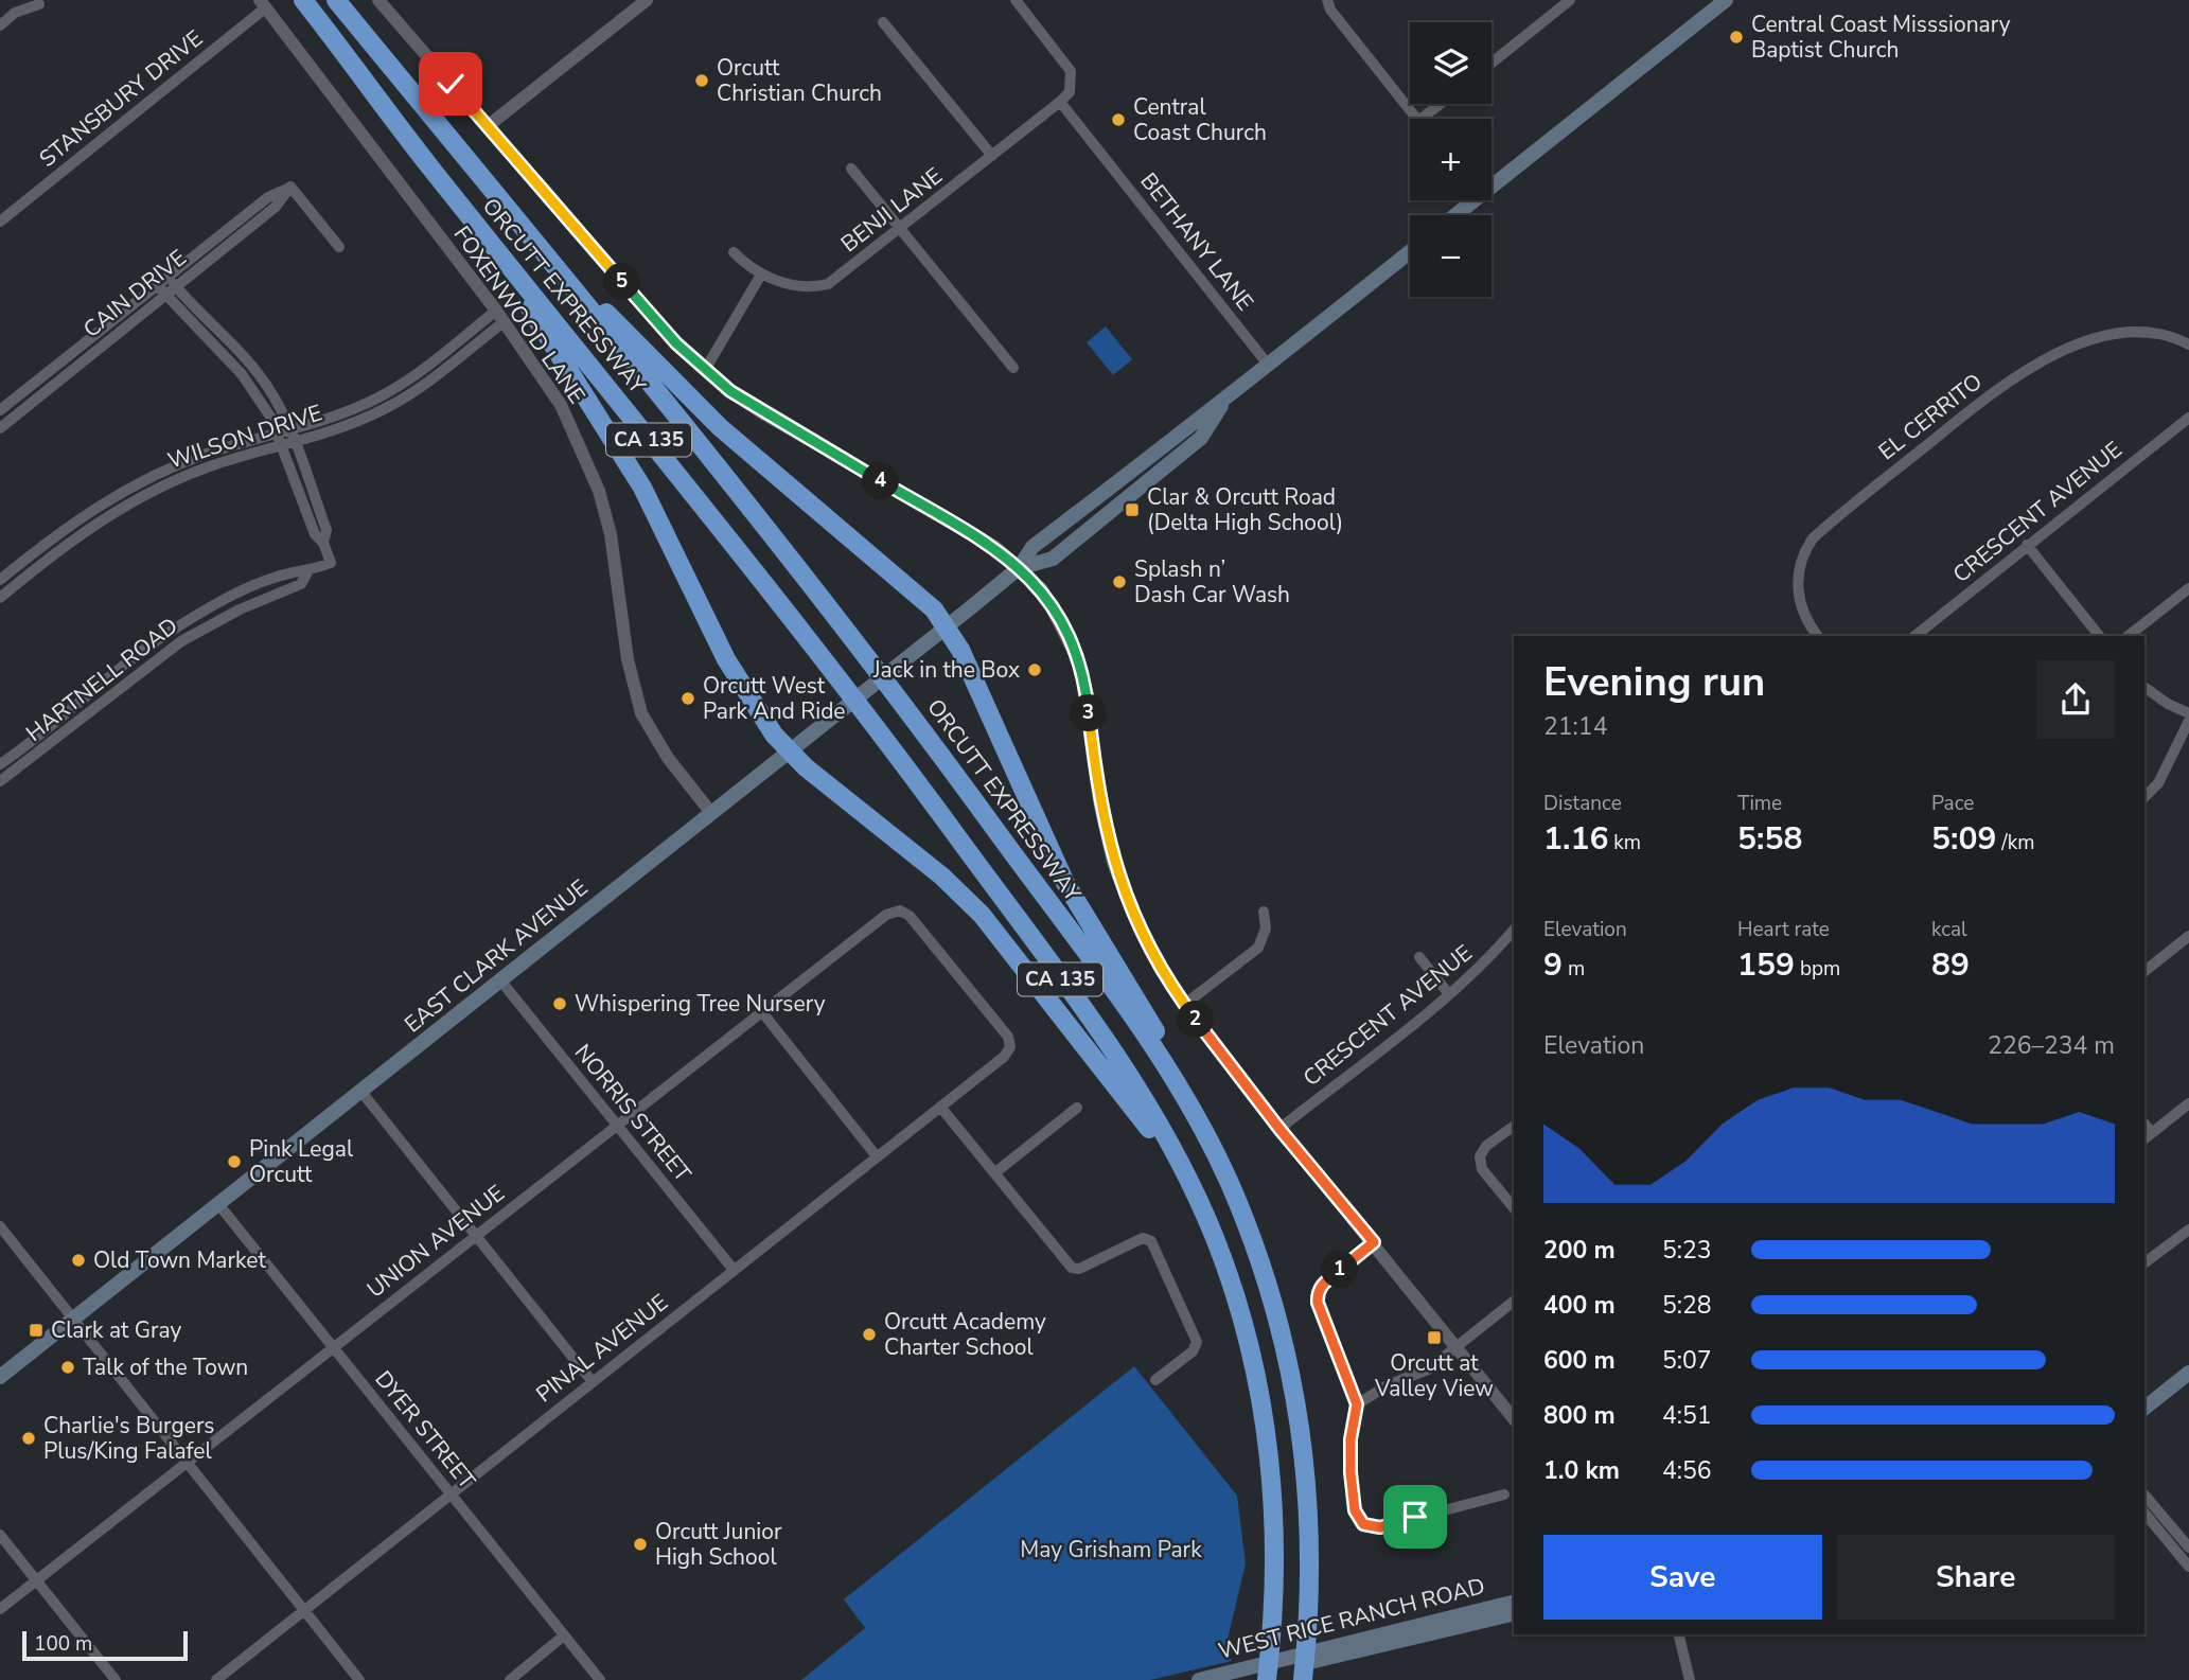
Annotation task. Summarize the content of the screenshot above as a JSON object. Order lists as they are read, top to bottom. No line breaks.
{"streets":{"highway":["ORCUTT EXPRESSWAY","CA 135"],"main road":["EAST CLARK AVENUE","WEST RICE RANCH ROAD"],"street":["STANSBURY DRIVE","BENJI LANE","BETHANY LANE","CAIN DRIVE","FOXENWOOD LANE","EL CERRITO","WILSON DRIVE","CRESCENT AVENUE","HARTNELL ROAD","NORRIS STREET","UNION AVENUE","PINAL AVENUE","DYER STREET"]},"crossings":[["STANSBURY DRIVE","FOXENWOOD LANE"],["BENJI LANE","BETHANY LANE"],["BETHANY LANE","EAST CLARK AVENUE"],["CAIN DRIVE","HARTNELL ROAD"],["FOXENWOOD LANE","WILSON DRIVE"],["FOXENWOOD LANE","EAST CLARK AVENUE"],["WILSON DRIVE","HARTNELL ROAD"],["EAST CLARK AVENUE","NORRIS STREET"],["EAST CLARK AVENUE","DYER STREET"],["NORRIS STREET","UNION AVENUE"],["NORRIS STREET","PINAL AVENUE"],["UNION AVENUE","PINAL AVENUE"],["UNION AVENUE","DYER STREET"],["PINAL AVENUE","DYER STREET"]],"parks":["May Grisham Park"],"places":{"other":["Central Coast Misssionary Baptist Church","Orcutt Christian Church","Central Coast Church","Splash n’ Dash Car Wash","Jack in the Box","Orcutt West Park And Ride","Whispering Tree Nursery","Pink Legal Orcutt","Old Town Market","Orcutt Academy Charter School","Talk of the Town","Charlie's Burgers Plus/King Falafel","Orcutt Junior High School"],"transit":["Clar & Orcutt Road (Delta High School)","Clark at Gray","Orcutt at Valley View"]},"scale_bar":"100 m","page":{"map_buttons":["+","−"],"pins":["5","4","3","2","1"],"heading":["Evening run","21:14"],"stats":[["Distance","1.16 km"],["Time","5:58"],["Pace","5:09 /km"],["Elevation","9 m"],["Heart rate","159 bpm"],["kcal","89"]],"chart":["Elevation","226–234 m"],"list":[{"name":"200 m","note":"5:23"},{"name":"400 m","note":"5:28"},{"name":"600 m","note":"5:07"},{"name":"800 m","note":"4:51"},{"name":"1.0 km","note":"4:56"}],"buttons":["Save","Share"],"scale":"100 m"}}
